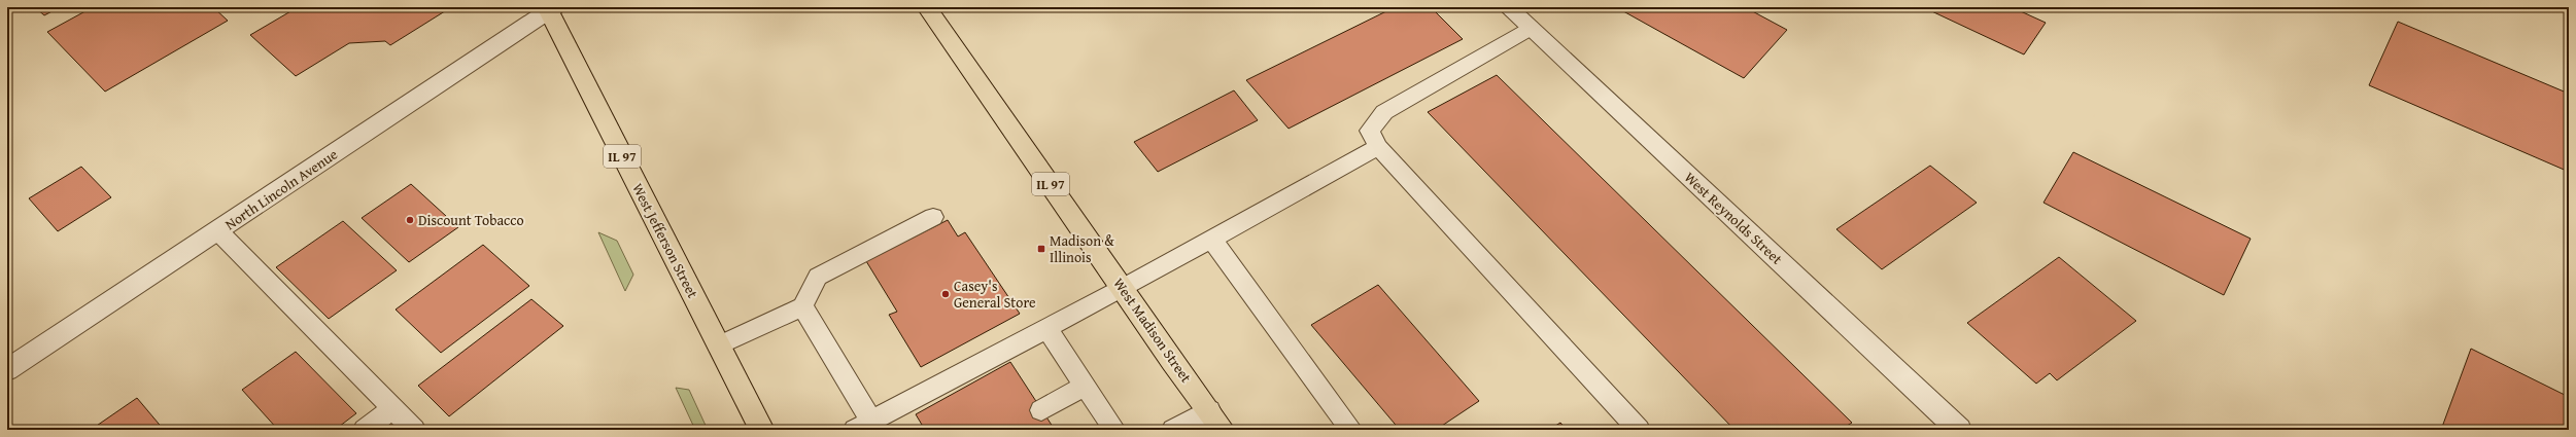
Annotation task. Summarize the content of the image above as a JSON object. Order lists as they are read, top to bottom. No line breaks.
{"streets":{"main road":["IL 97","West Jefferson Street","West Madison Street"],"street":["North Lincoln Avenue","West Reynolds Street"]},"crossings":[["North Lincoln Avenue","West Jefferson Street"]],"places":{"other":["Discount Tobacco","Casey's General Store"],"transit":["Madison & Illinois"]}}
